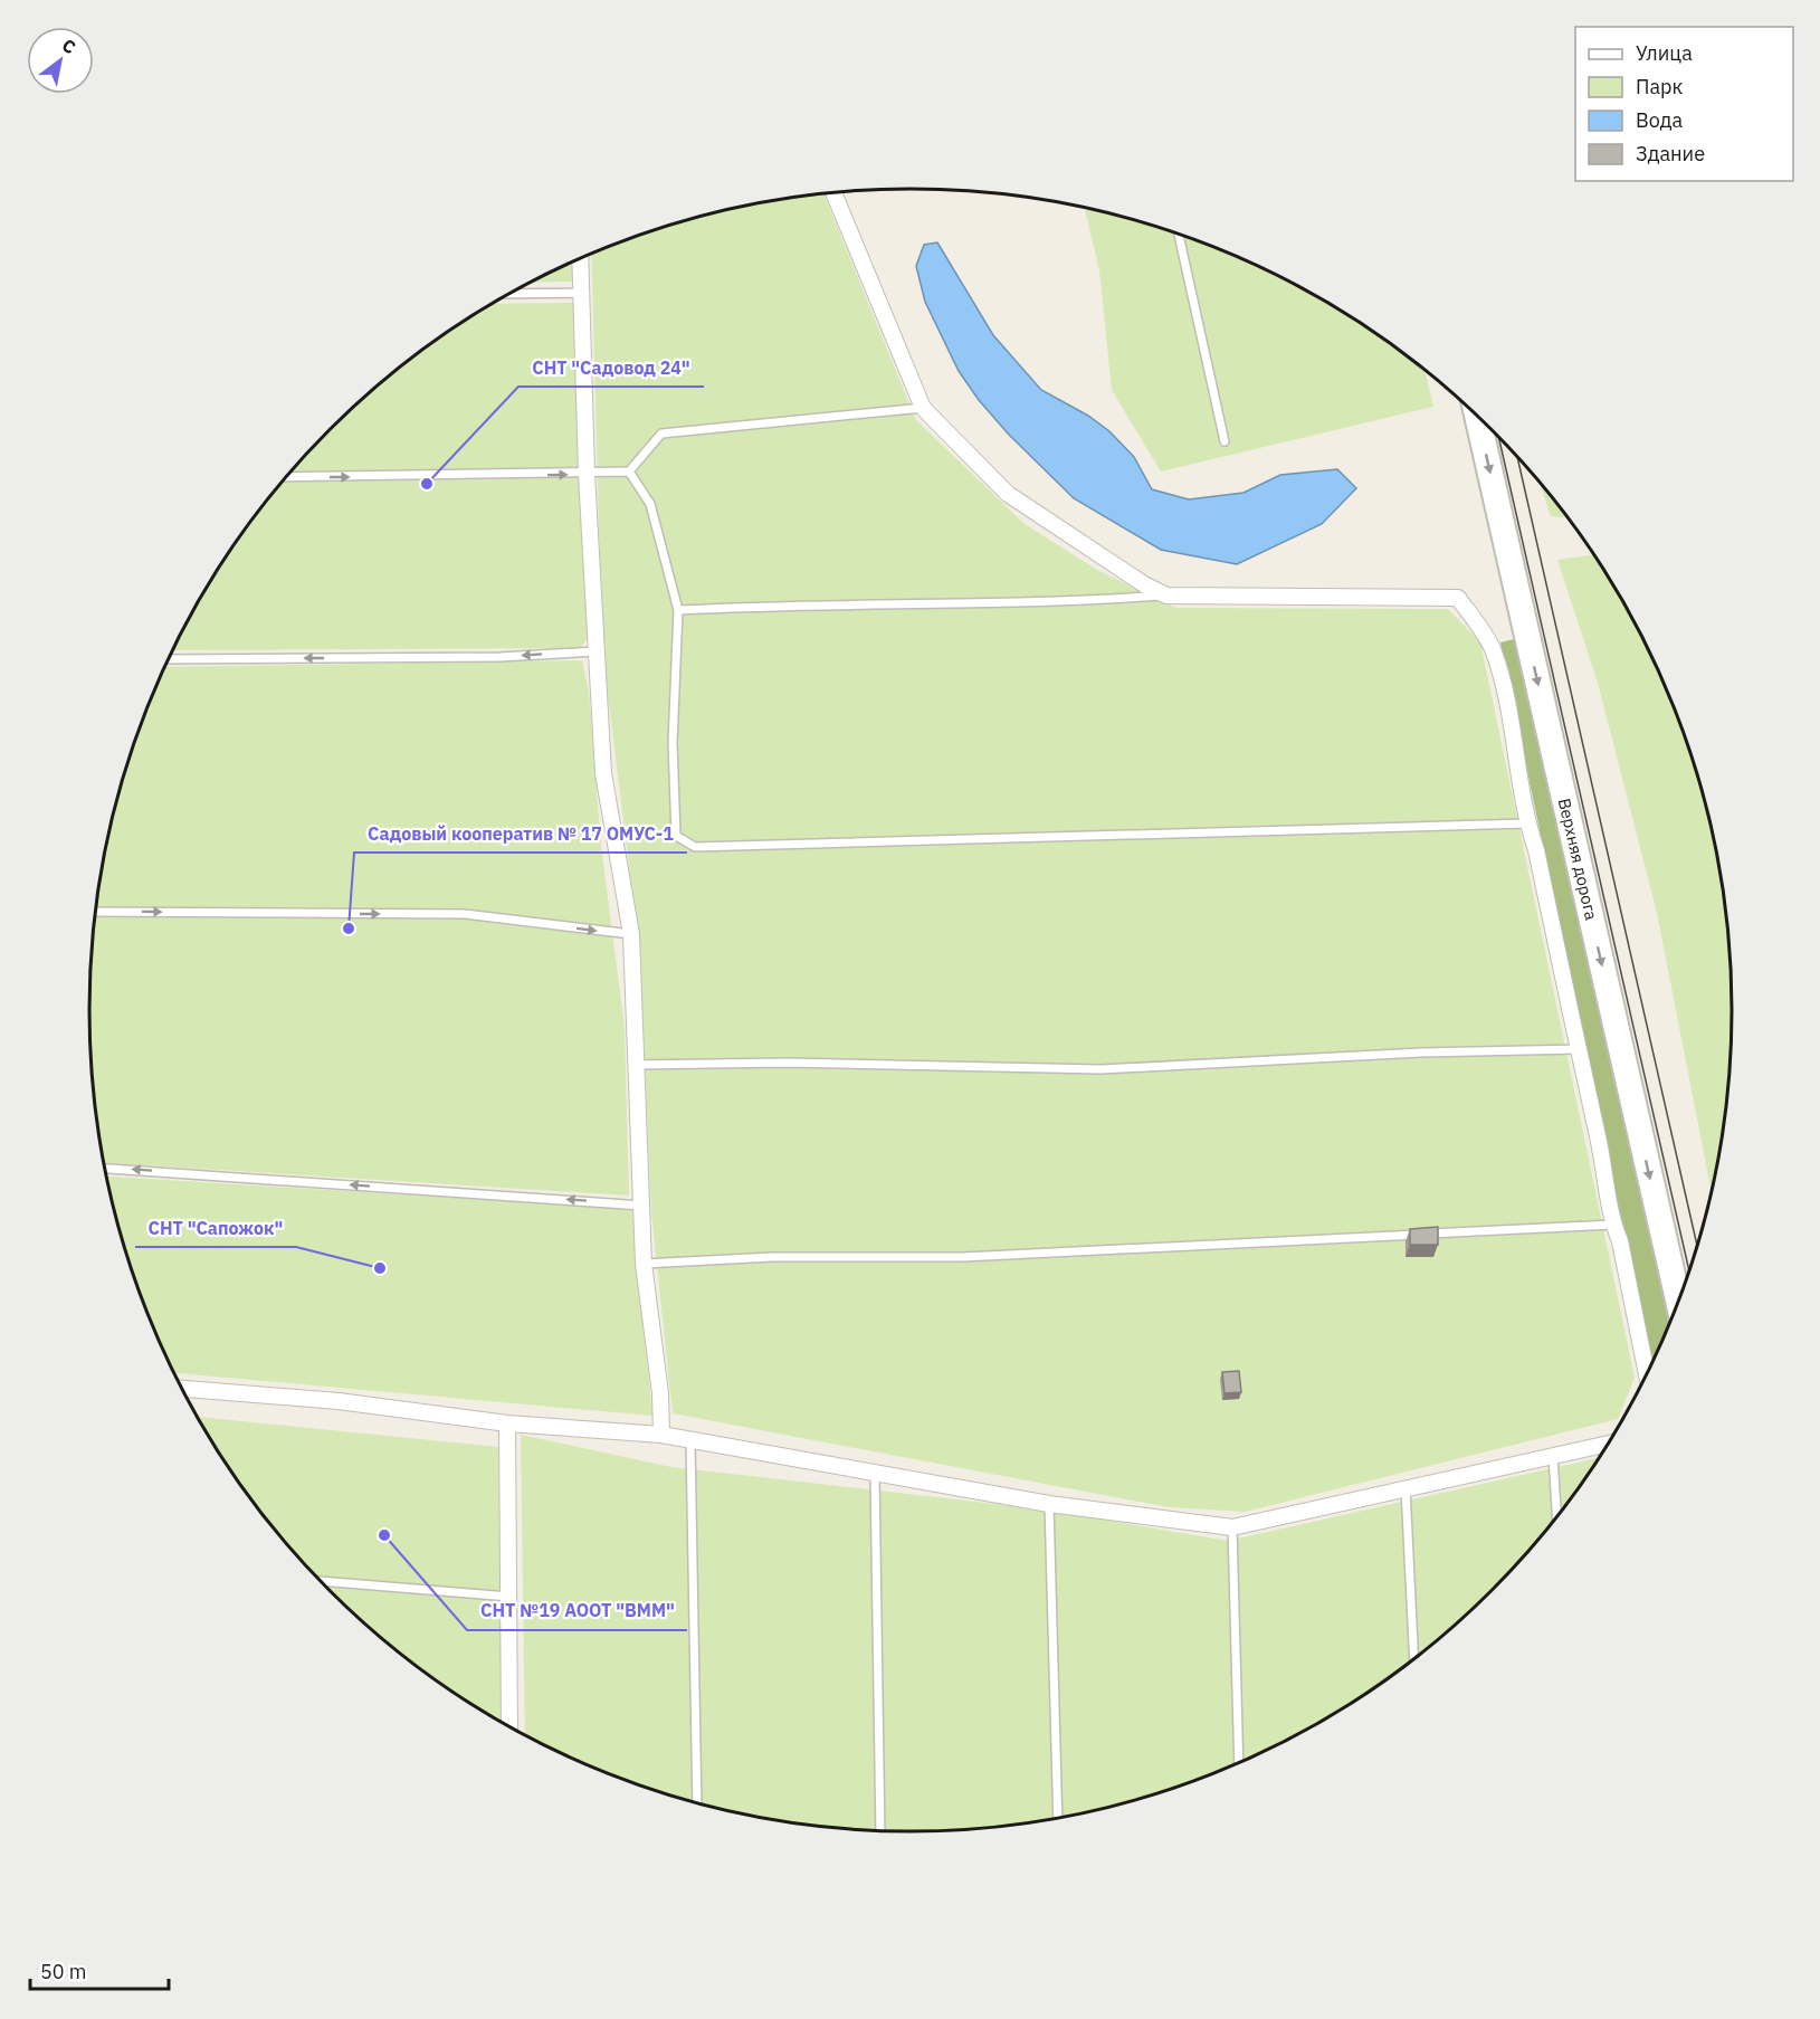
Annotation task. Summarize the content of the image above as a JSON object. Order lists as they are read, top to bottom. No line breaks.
{"streets":{"main road":["Верхняя дорога"]},"one_way":["Верхняя дорога"],"places":["СНТ \"Садовод 24\"","Садовый кооператив № 17 ОМУС-1","СНТ \"Сапожок\"","СНТ №19 АООТ \"ВММ\""],"legend":["Улица","Парк","Вода","Здание"],"scale_bar":"50 m","north":"top right"}
